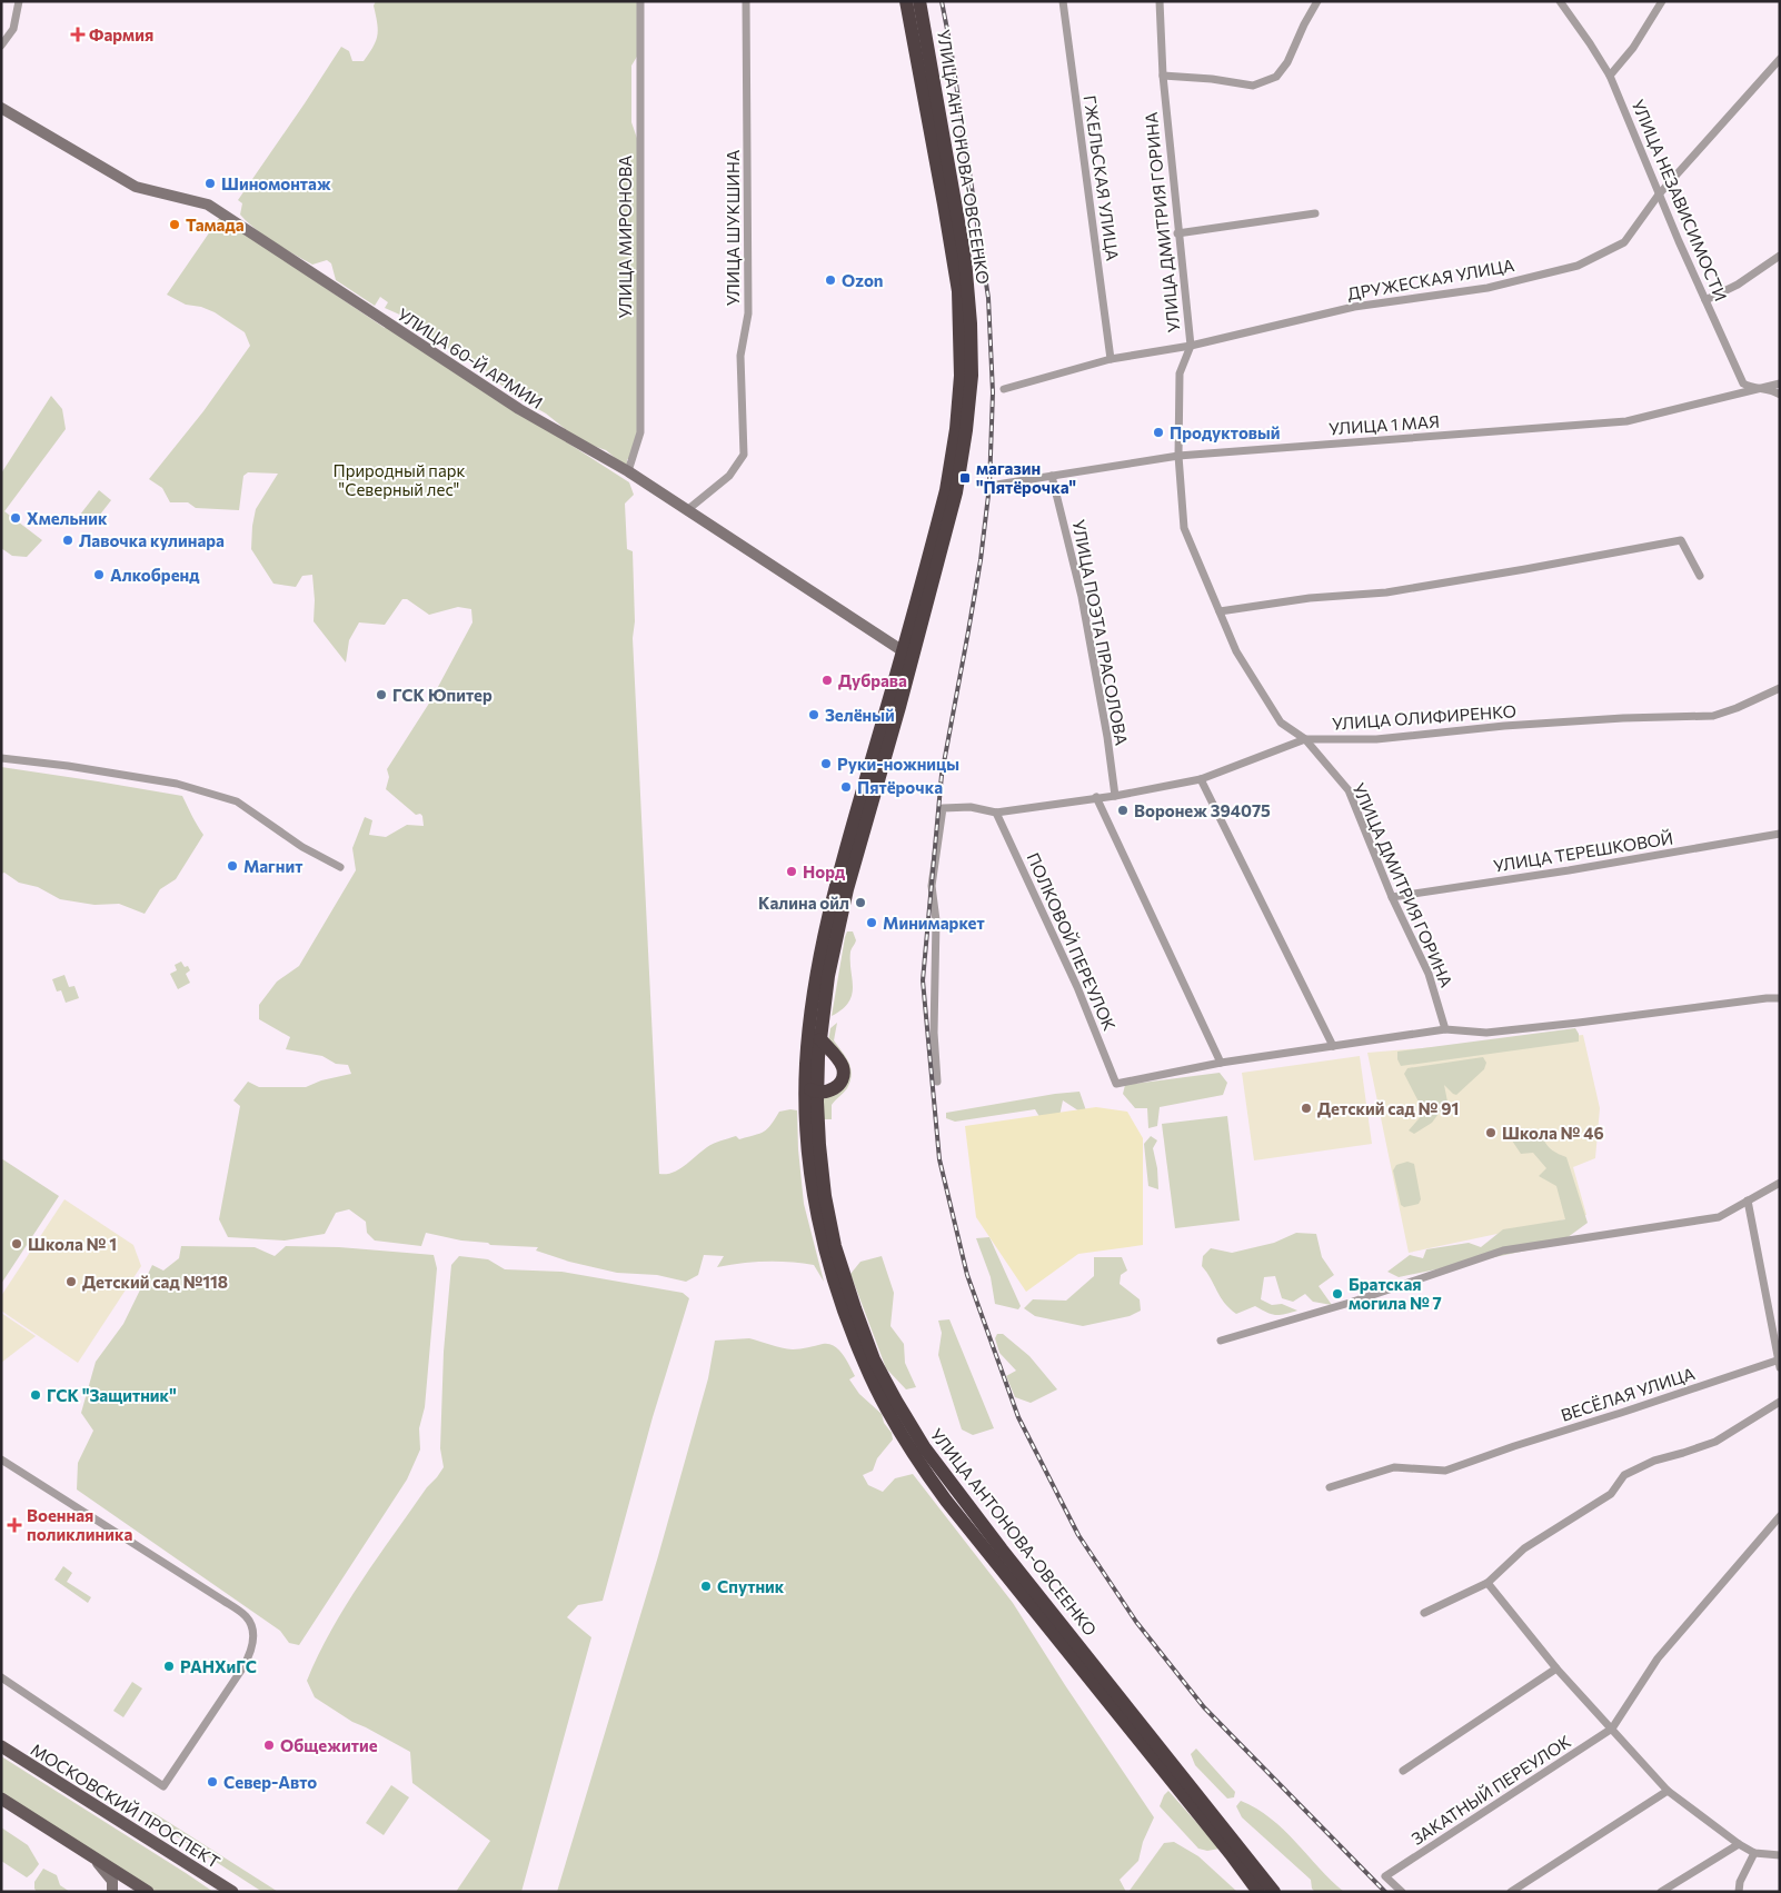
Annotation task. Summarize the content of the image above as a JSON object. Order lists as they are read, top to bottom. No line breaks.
{"streets":{"highway":["УЛИЦА АНТОНОВА-ОВСЕЕНКО"],"main road":["МОСКОВСКИЙ ПРОСПЕКТ"],"street":["ГЖЕЛЬСКАЯ УЛИЦА","УЛИЦА НЕЗАВИСИМОСТИ","УЛИЦА ДМИТРИЯ ГОРИНА","УЛИЦА ШУКШИНА","УЛИЦА МИРОНОВА","ДРУЖЕСКАЯ УЛИЦА","УЛИЦА 60-Й АРМИИ","УЛИЦА 1 МАЯ","УЛИЦА ПОЭТА ПРАСОЛОВА","УЛИЦА ОЛИФИРЕНКО","УЛИЦА ТЕРЕШКОВОЙ","ПОЛКОВОЙ ПЕРЕУЛОК","ВЕСЁЛАЯ УЛИЦА","ЗАКАТНЫЙ ПЕРЕУЛОК"]},"crossings":[["УЛИЦА АНТОНОВА-ОВСЕЕНКО","УЛИЦА 60-Й АРМИИ"],["ГЖЕЛЬСКАЯ УЛИЦА","ДРУЖЕСКАЯ УЛИЦА"],["УЛИЦА НЕЗАВИСИМОСТИ","ДРУЖЕСКАЯ УЛИЦА"],["УЛИЦА НЕЗАВИСИМОСТИ","УЛИЦА 1 МАЯ"],["УЛИЦА ДМИТРИЯ ГОРИНА","ДРУЖЕСКАЯ УЛИЦА"],["УЛИЦА ДМИТРИЯ ГОРИНА","УЛИЦА 1 МАЯ"],["УЛИЦА ДМИТРИЯ ГОРИНА","УЛИЦА ОЛИФИРЕНКО"],["УЛИЦА ДМИТРИЯ ГОРИНА","УЛИЦА ТЕРЕШКОВОЙ"],["УЛИЦА ШУКШИНА","УЛИЦА 60-Й АРМИИ"],["УЛИЦА МИРОНОВА","УЛИЦА 60-Й АРМИИ"],["УЛИЦА 1 МАЯ","УЛИЦА ПОЭТА ПРАСОЛОВА"],["УЛИЦА ПОЭТА ПРАСОЛОВА","УЛИЦА ОЛИФИРЕНКО"],["УЛИЦА ОЛИФИРЕНКО","ПОЛКОВОЙ ПЕРЕУЛОК"]],"parks":["Природный парк \"Северный лес\""],"places":{"health":["Фармия","Военная поликлиника"],"other":["Шиномонтаж","Тамада","Ozon","Продуктовый","Хмельник","Лавочка кулинара","Алкобренд","Дубрава","ГСК Юпитер","Зелёный","Руки-ножницы","Пятёрочка","Воронеж 394075","Магнит","Норд","Калина ойл","Минимаркет","Детский сад № 91","Школа № 46","Школа № 1","Детский сад №118","Братская могила № 7","ГСК \"Защитник\"","Спутник","РАНХиГС","Общежитие","Север-Авто"],"transit":["магазин \"Пятёрочка\""]}}
